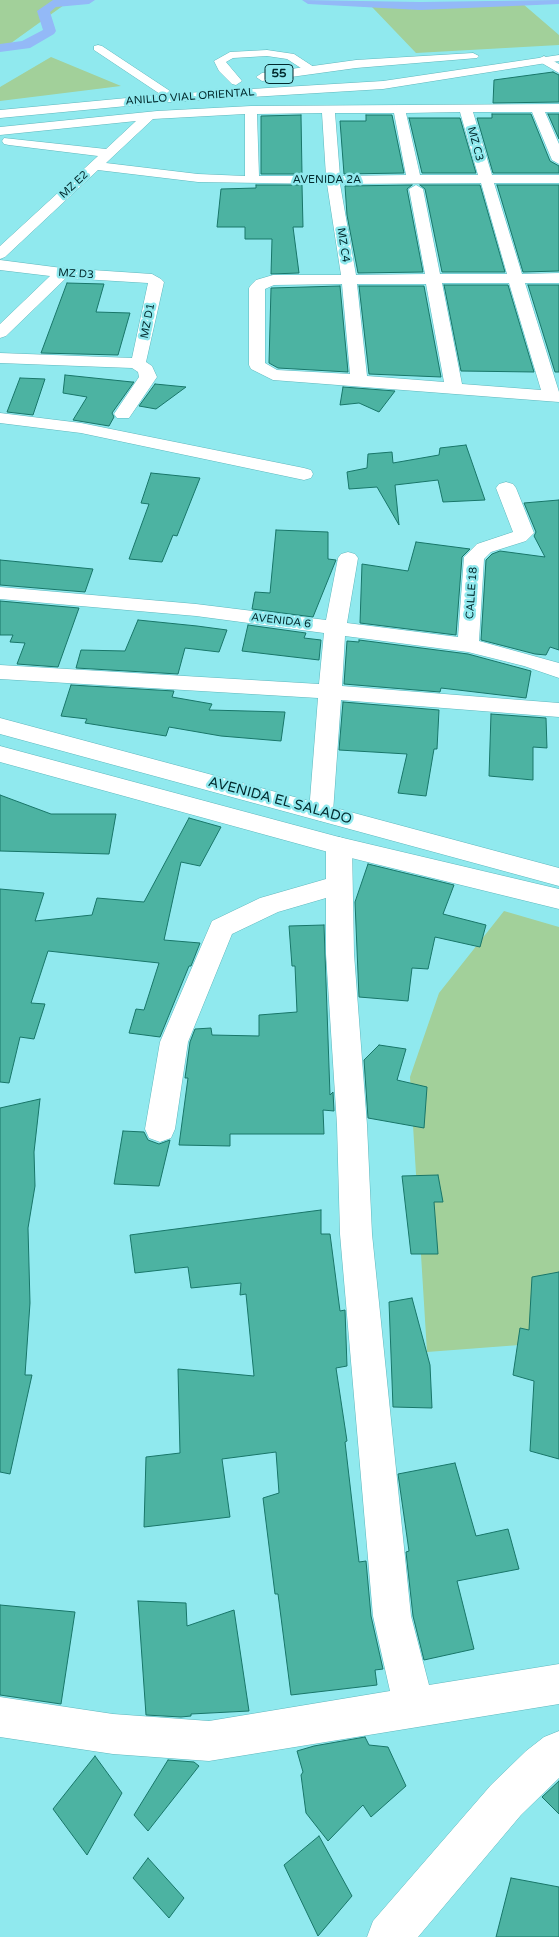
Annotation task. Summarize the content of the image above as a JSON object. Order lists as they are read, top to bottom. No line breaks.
{"streets":{"main road":["55","ANILLO VIAL ORIENTAL","MZ C3","AVENIDA 2A","MZ E2","MZ C4","MZ D3","MZ D1","CALLE 18","AVENIDA 6","AVENIDA EL SALADO"]},"crossings":[["MZ C3","AVENIDA 2A"],["AVENIDA 2A","MZ E2"],["AVENIDA 2A","MZ C4"],["MZ D3","MZ D1"],["CALLE 18","AVENIDA 6"]]}
